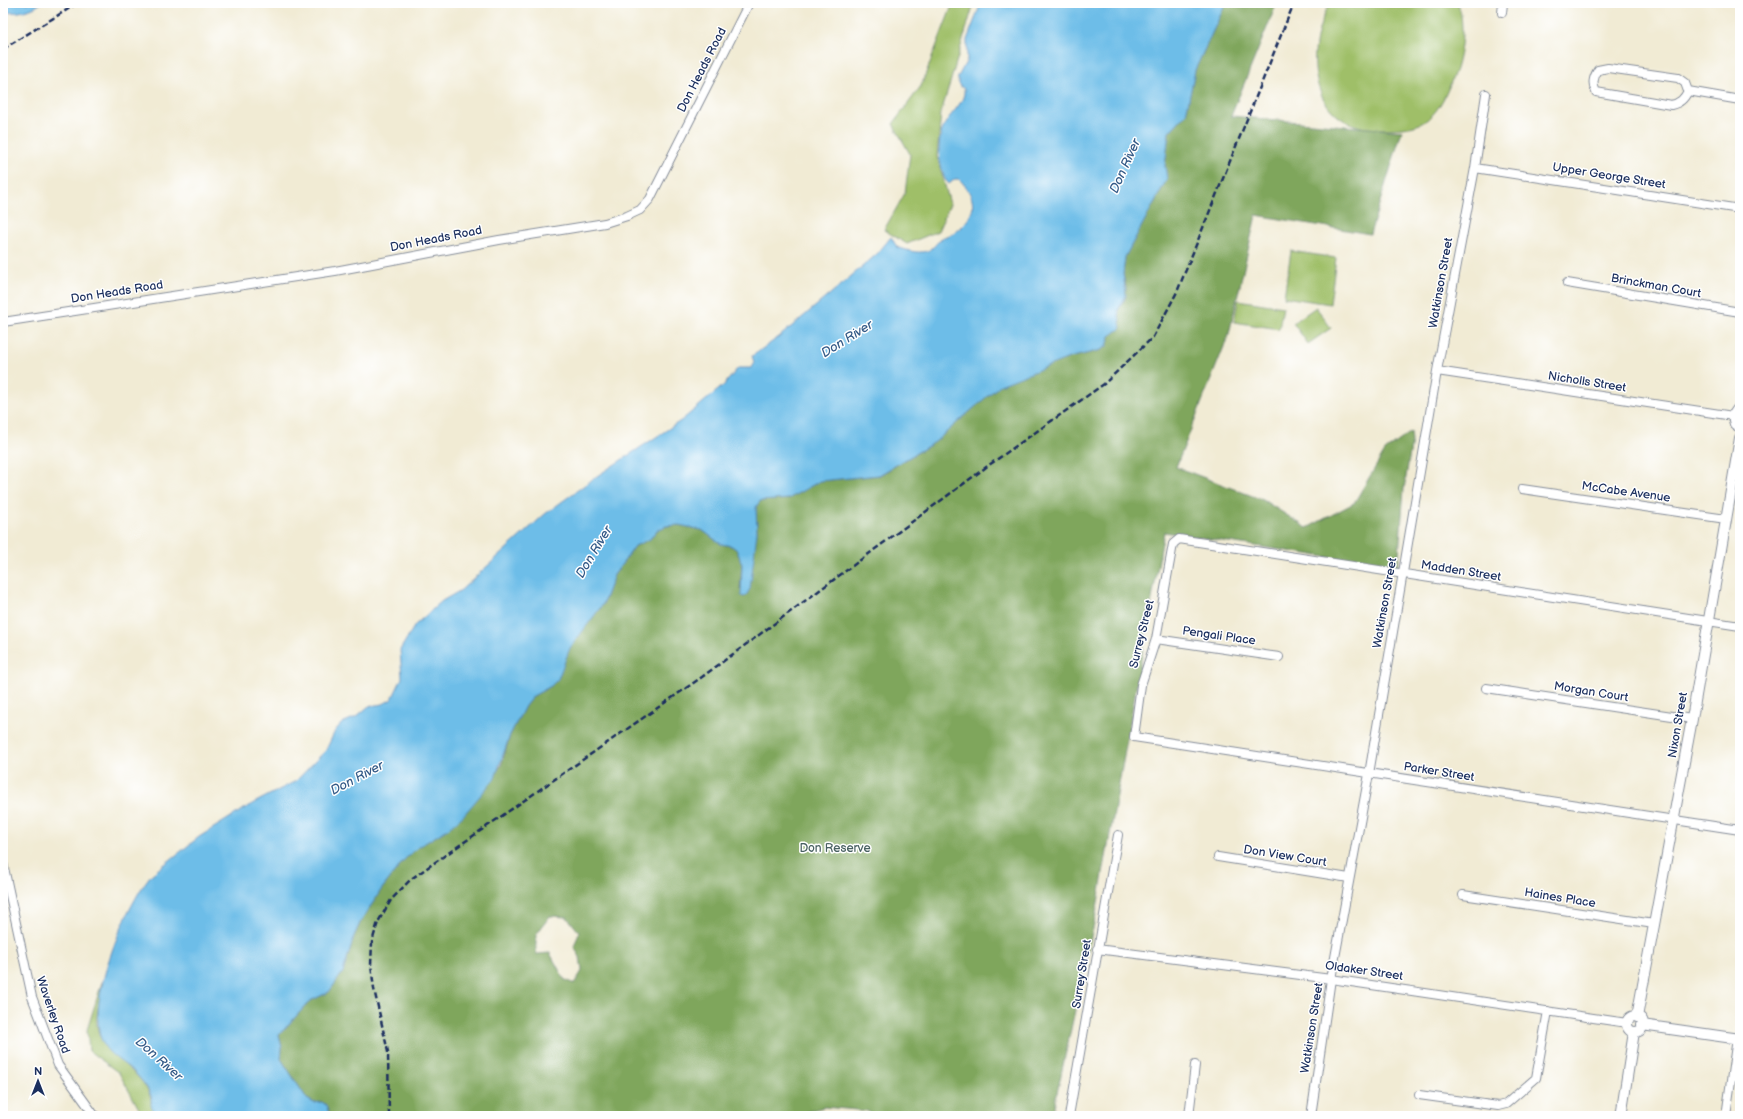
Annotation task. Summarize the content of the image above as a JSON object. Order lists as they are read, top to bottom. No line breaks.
{"streets":{"street":["Don Heads Road","Upper George Street","Watkinson Street","Brinckman Court","Nicholls Street","McCabe Avenue","Madden Street","Surrey Street","Pengali Place","Morgan Court","Nixon Street","Parker Street","Don View Court","Haines Place","Oldaker Street","Waverley Road"]},"crossings":[["Upper George Street","Watkinson Street"],["Watkinson Street","Nicholls Street"],["Watkinson Street","Madden Street"],["Watkinson Street","Parker Street"],["Watkinson Street","Don View Court"],["Watkinson Street","Oldaker Street"],["McCabe Avenue","Nixon Street"],["Madden Street","Surrey Street"],["Madden Street","Nixon Street"],["Surrey Street","Pengali Place"],["Surrey Street","Parker Street"],["Surrey Street","Oldaker Street"],["Morgan Court","Nixon Street"],["Nixon Street","Parker Street"],["Nixon Street","Haines Place"]],"water":["Don River"],"parks":["Don Reserve"],"north":"top"}
